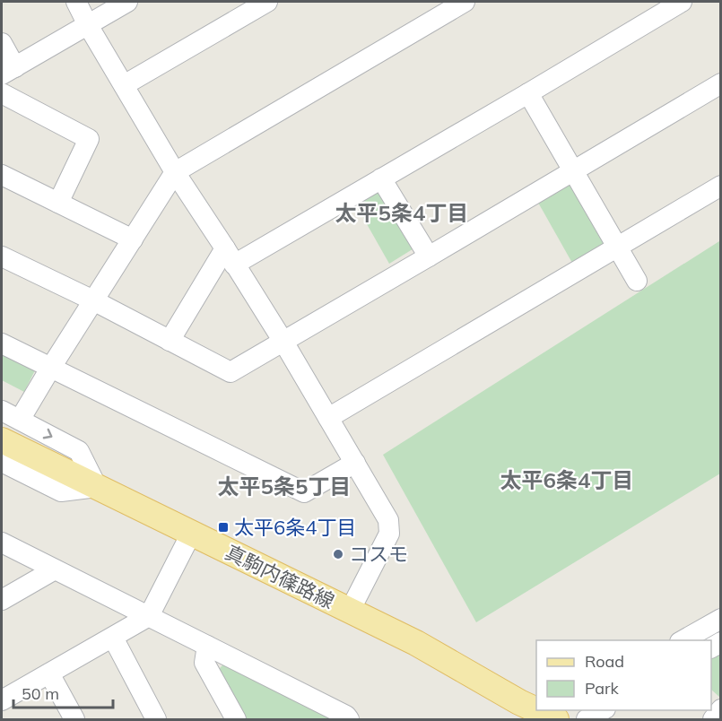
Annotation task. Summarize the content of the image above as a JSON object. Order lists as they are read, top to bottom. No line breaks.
{"streets":{"main road":["真駒内篠路線"]},"districts":["太平5条4丁目","太平6条4丁目","太平5条5丁目"],"places":{"transit":["太平6条4丁目"],"other":["コスモ"]},"legend":["Road","Park"],"scale_bar":"50 m"}
